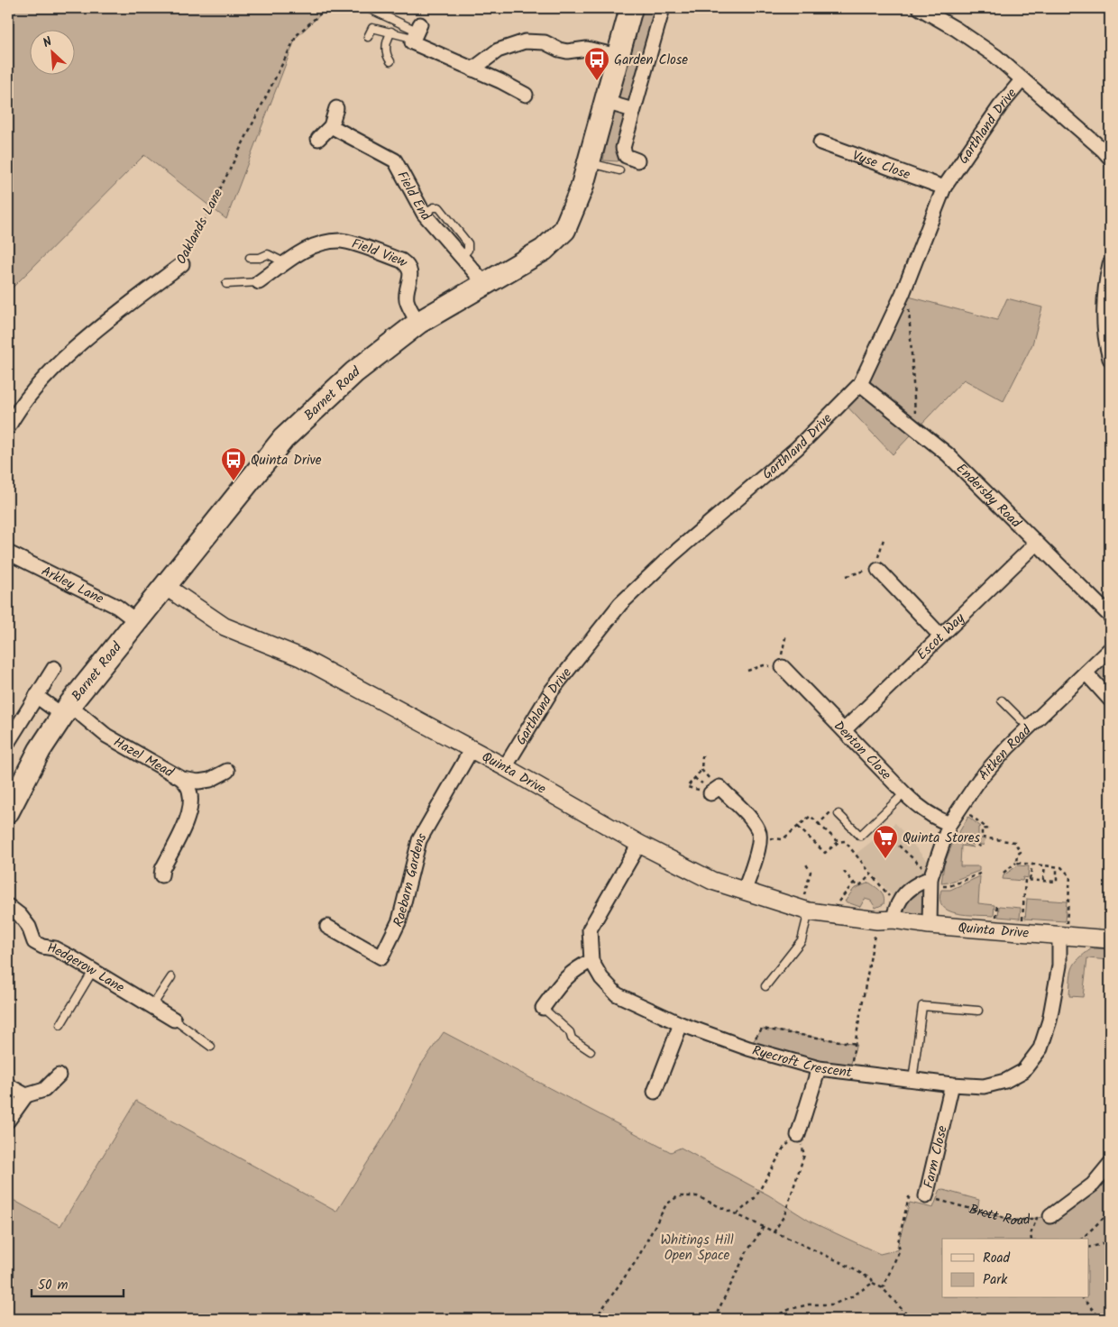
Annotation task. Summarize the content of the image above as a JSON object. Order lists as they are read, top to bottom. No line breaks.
{"streets":{"main road":["Barnet Road"],"street":["Garthland Drive","Vyse Close","Field End","Oaklands Lane","Field View","Endersby Road","Arkley Lane","Escot Way","Denton Close","Aitken Road","Hazel Mead","Quinta Drive","Raebarn Gardens","Hedgerow Lane","Ryecroft Crescent","Farm Close","Brett Road"]},"crossings":[["Garthland Drive","Vyse Close"],["Garthland Drive","Endersby Road"],["Garthland Drive","Quinta Drive"],["Field End","Barnet Road"],["Field View","Barnet Road"],["Barnet Road","Arkley Lane"],["Barnet Road","Hazel Mead"],["Barnet Road","Quinta Drive"],["Endersby Road","Escot Way"],["Escot Way","Denton Close"],["Denton Close","Aitken Road"],["Aitken Road","Quinta Drive"],["Quinta Drive","Raebarn Gardens"],["Quinta Drive","Ryecroft Crescent"],["Ryecroft Crescent","Farm Close"],["Farm Close","Brett Road"]],"parks":["Whitings Hill Open Space"],"places":{"bus stop":["Garden Close","Quinta Drive"],"supermarket":["Quinta Stores"]},"legend":["Road","Park"],"scale_bar":"50 m","north":"top left"}
